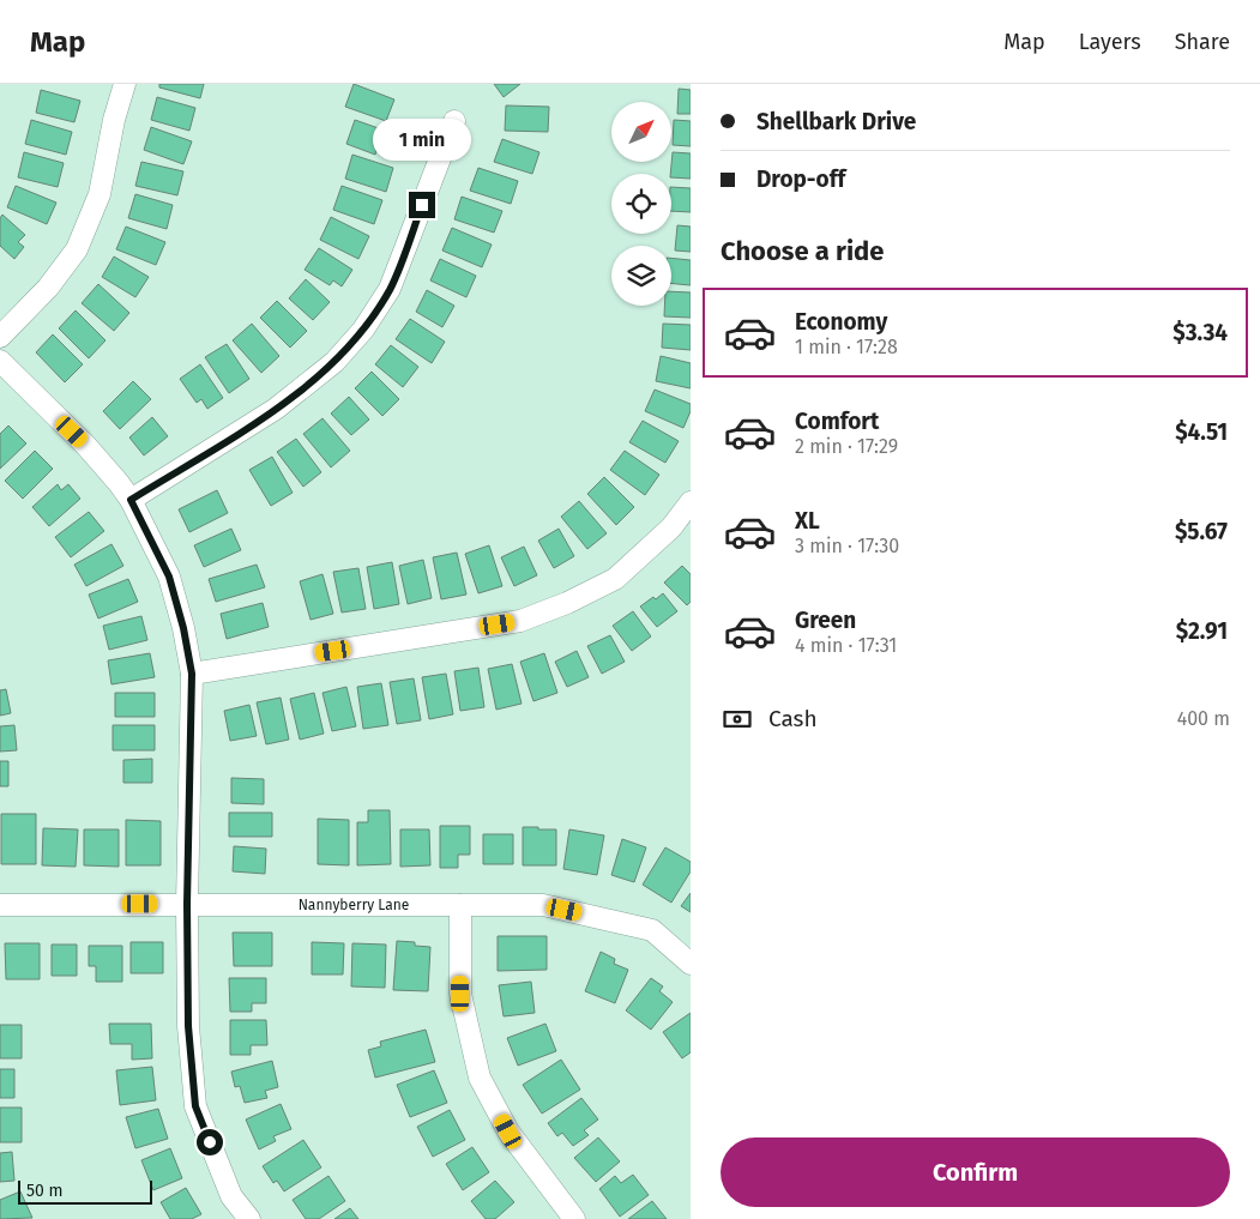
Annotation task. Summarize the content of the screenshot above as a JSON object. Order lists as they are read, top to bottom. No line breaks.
{"streets":{"street":["Nannyberry Lane"]},"scale_bar":"50 m","north":"top right","page":{"header":"Map","nav":["Map","Layers","Share"],"banner":["Shellbark Drive","Drop-off"],"bubble":"1 min","heading":"Choose a ride","list":[{"name":"Economy","note":"1 min · 17:28","value":"$3.34"},{"name":"Comfort","note":"2 min · 17:29","value":"$4.51"},{"name":"XL","note":"3 min · 17:30","value":"$5.67"},{"name":"Green","note":"4 min · 17:31","value":"$2.91"}],"pay":["Cash","400 m"],"buttons":"Confirm","scale":"50 m"}}
